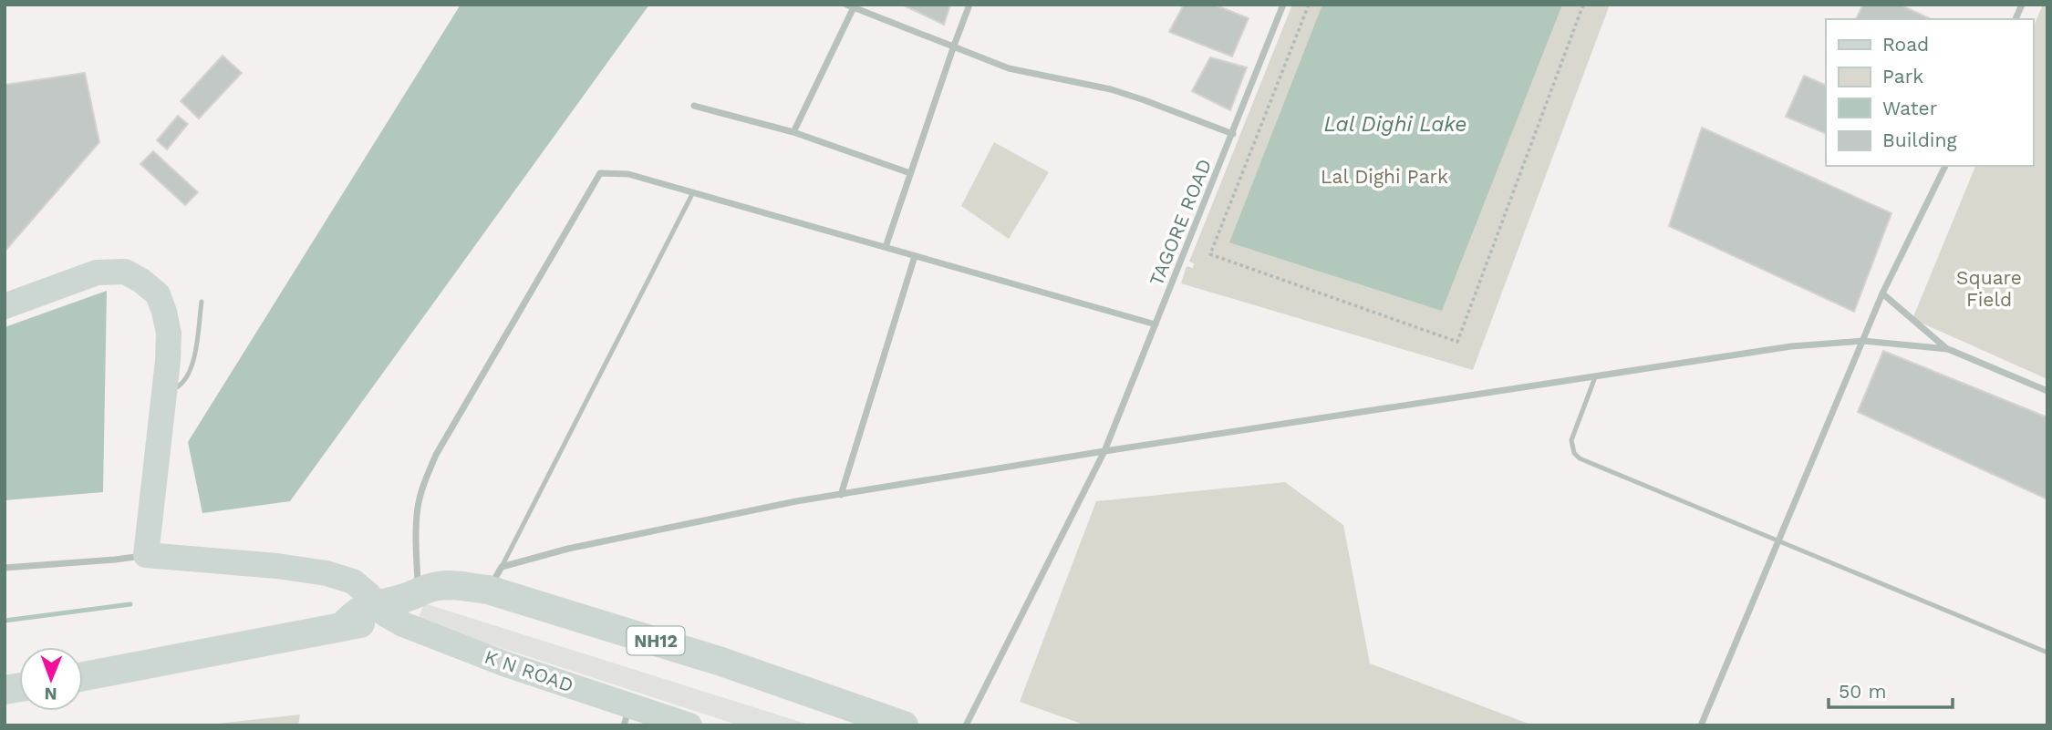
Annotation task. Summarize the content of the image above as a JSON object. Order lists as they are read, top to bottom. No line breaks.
{"streets":{"main road":["NH12"],"street":["TAGORE ROAD","K N ROAD"]},"crossings":[["NH12","K N ROAD"]],"water":["Lal Dighi Lake"],"parks":["Lal Dighi Park","Square Field"],"legend":["Road","Park","Water","Building"],"scale_bar":"50 m","north":"bottom"}
